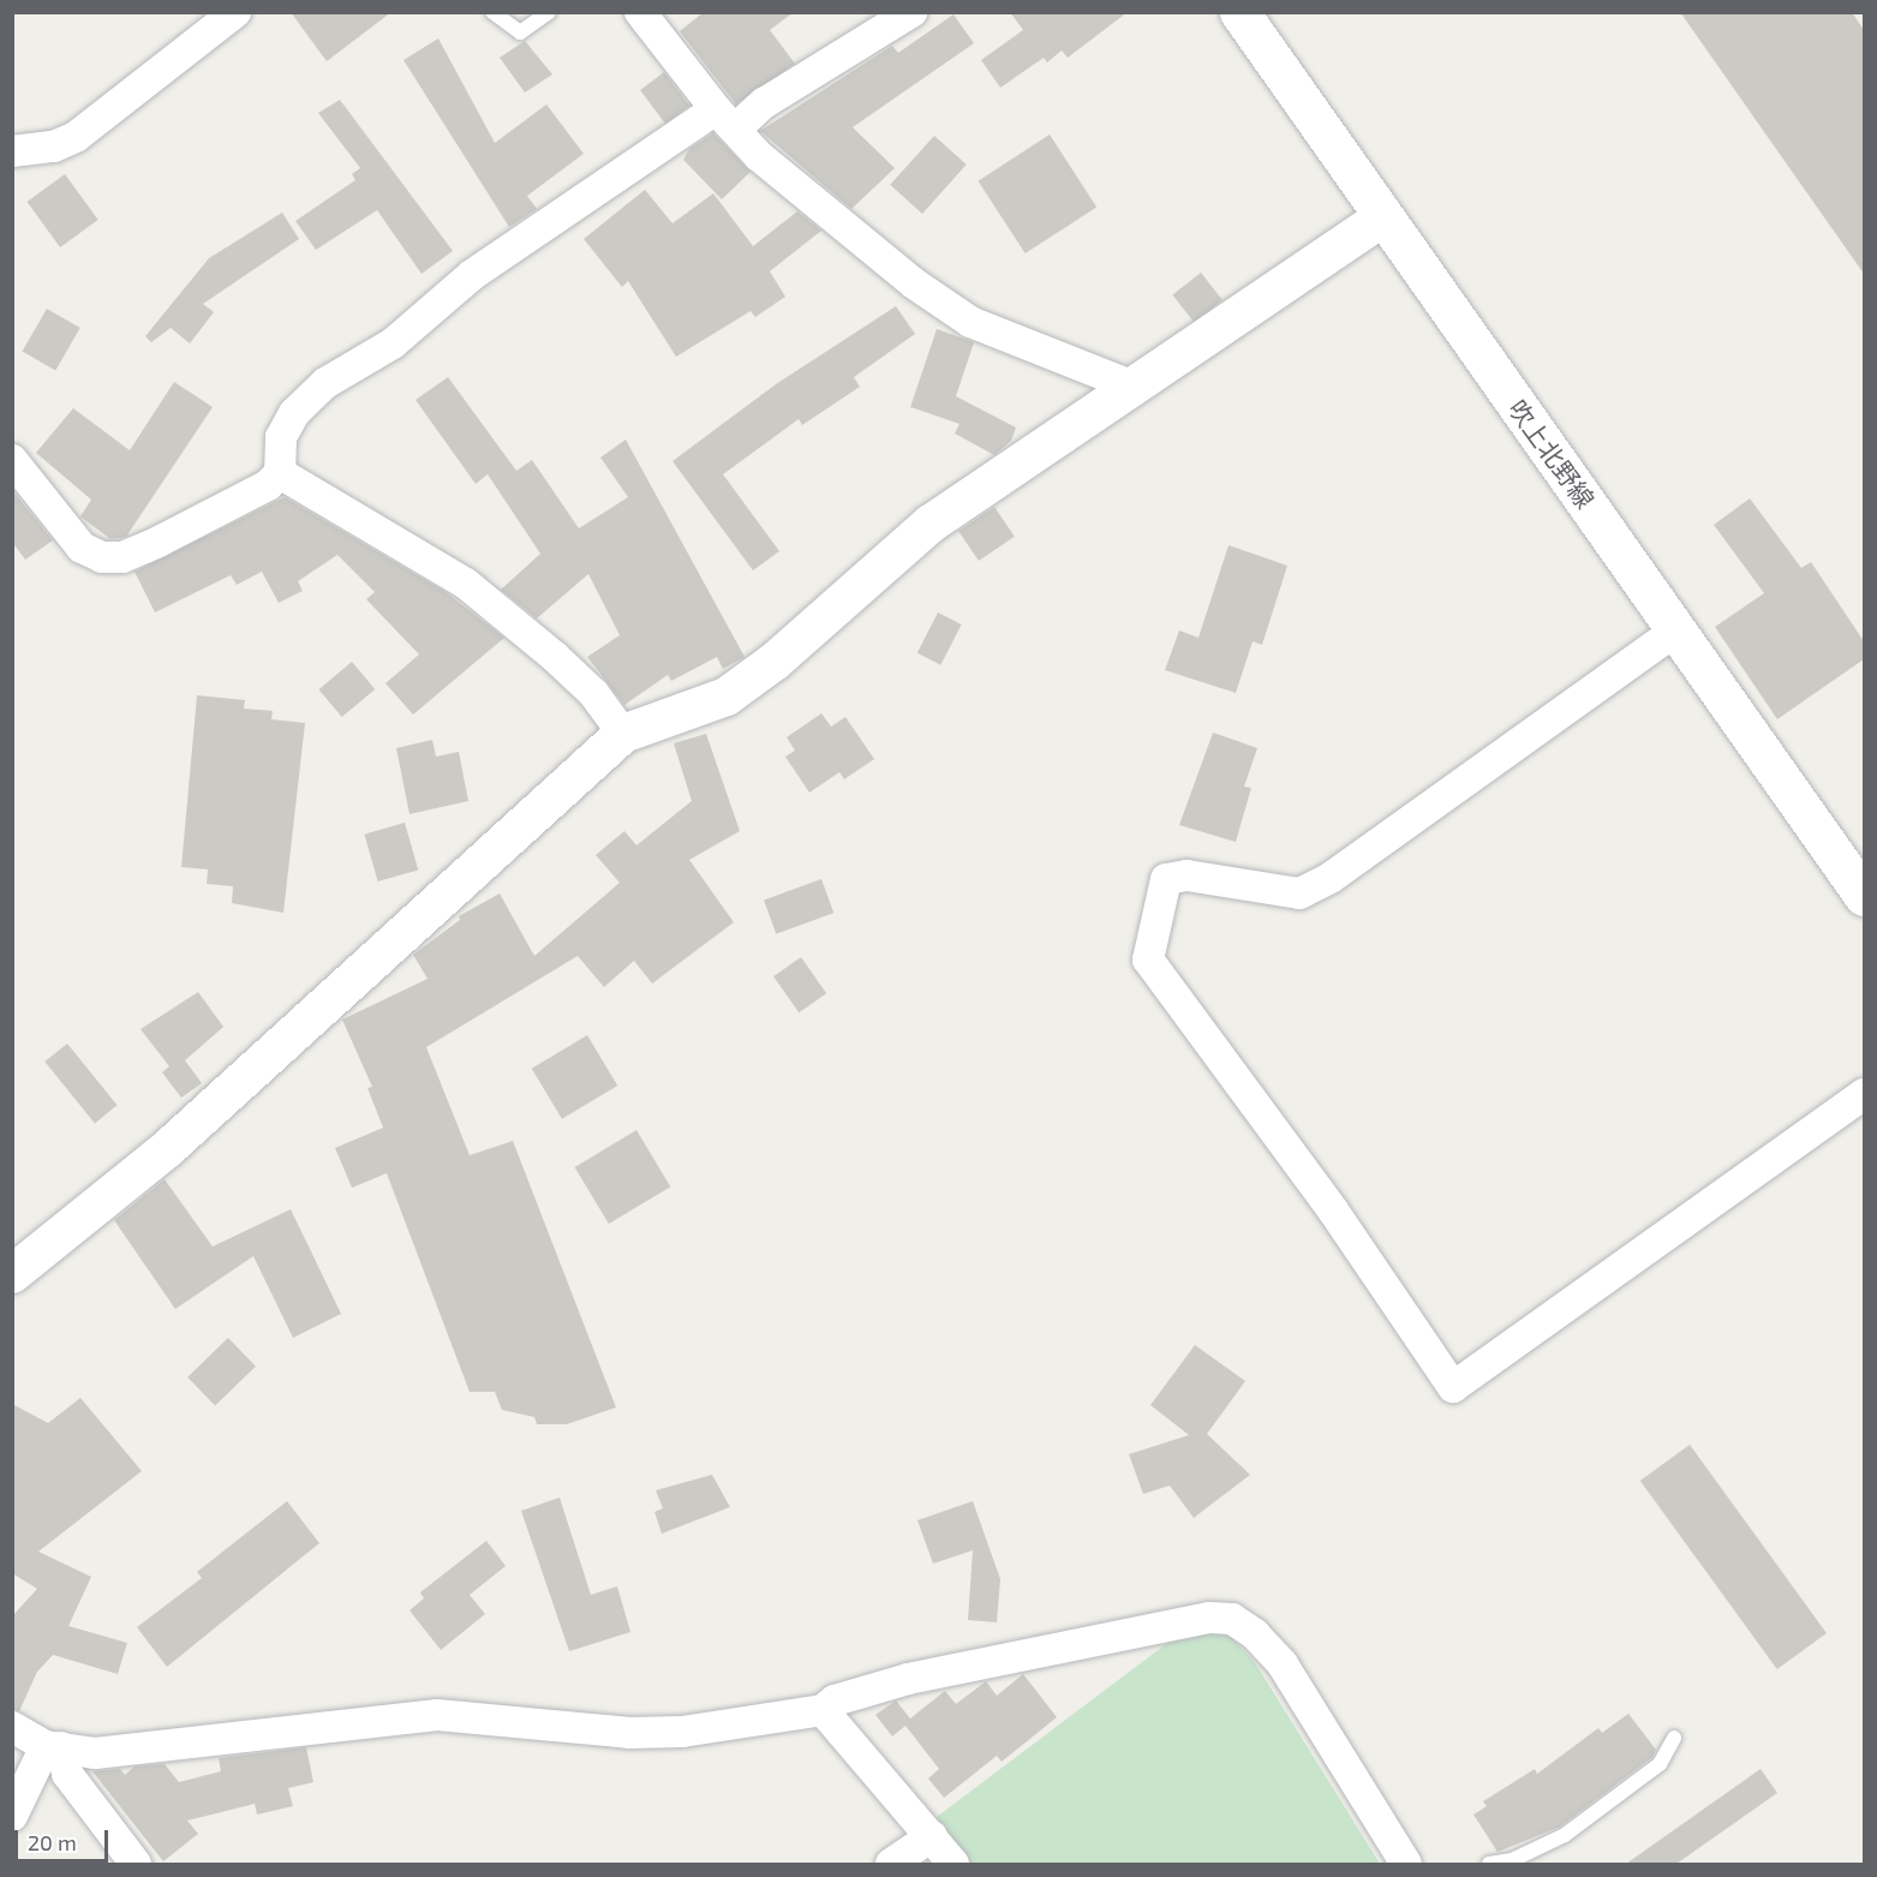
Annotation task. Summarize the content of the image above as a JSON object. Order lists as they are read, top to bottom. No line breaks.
{"streets":{"main road":["吹上北野線"]},"scale_bar":"20 m"}
